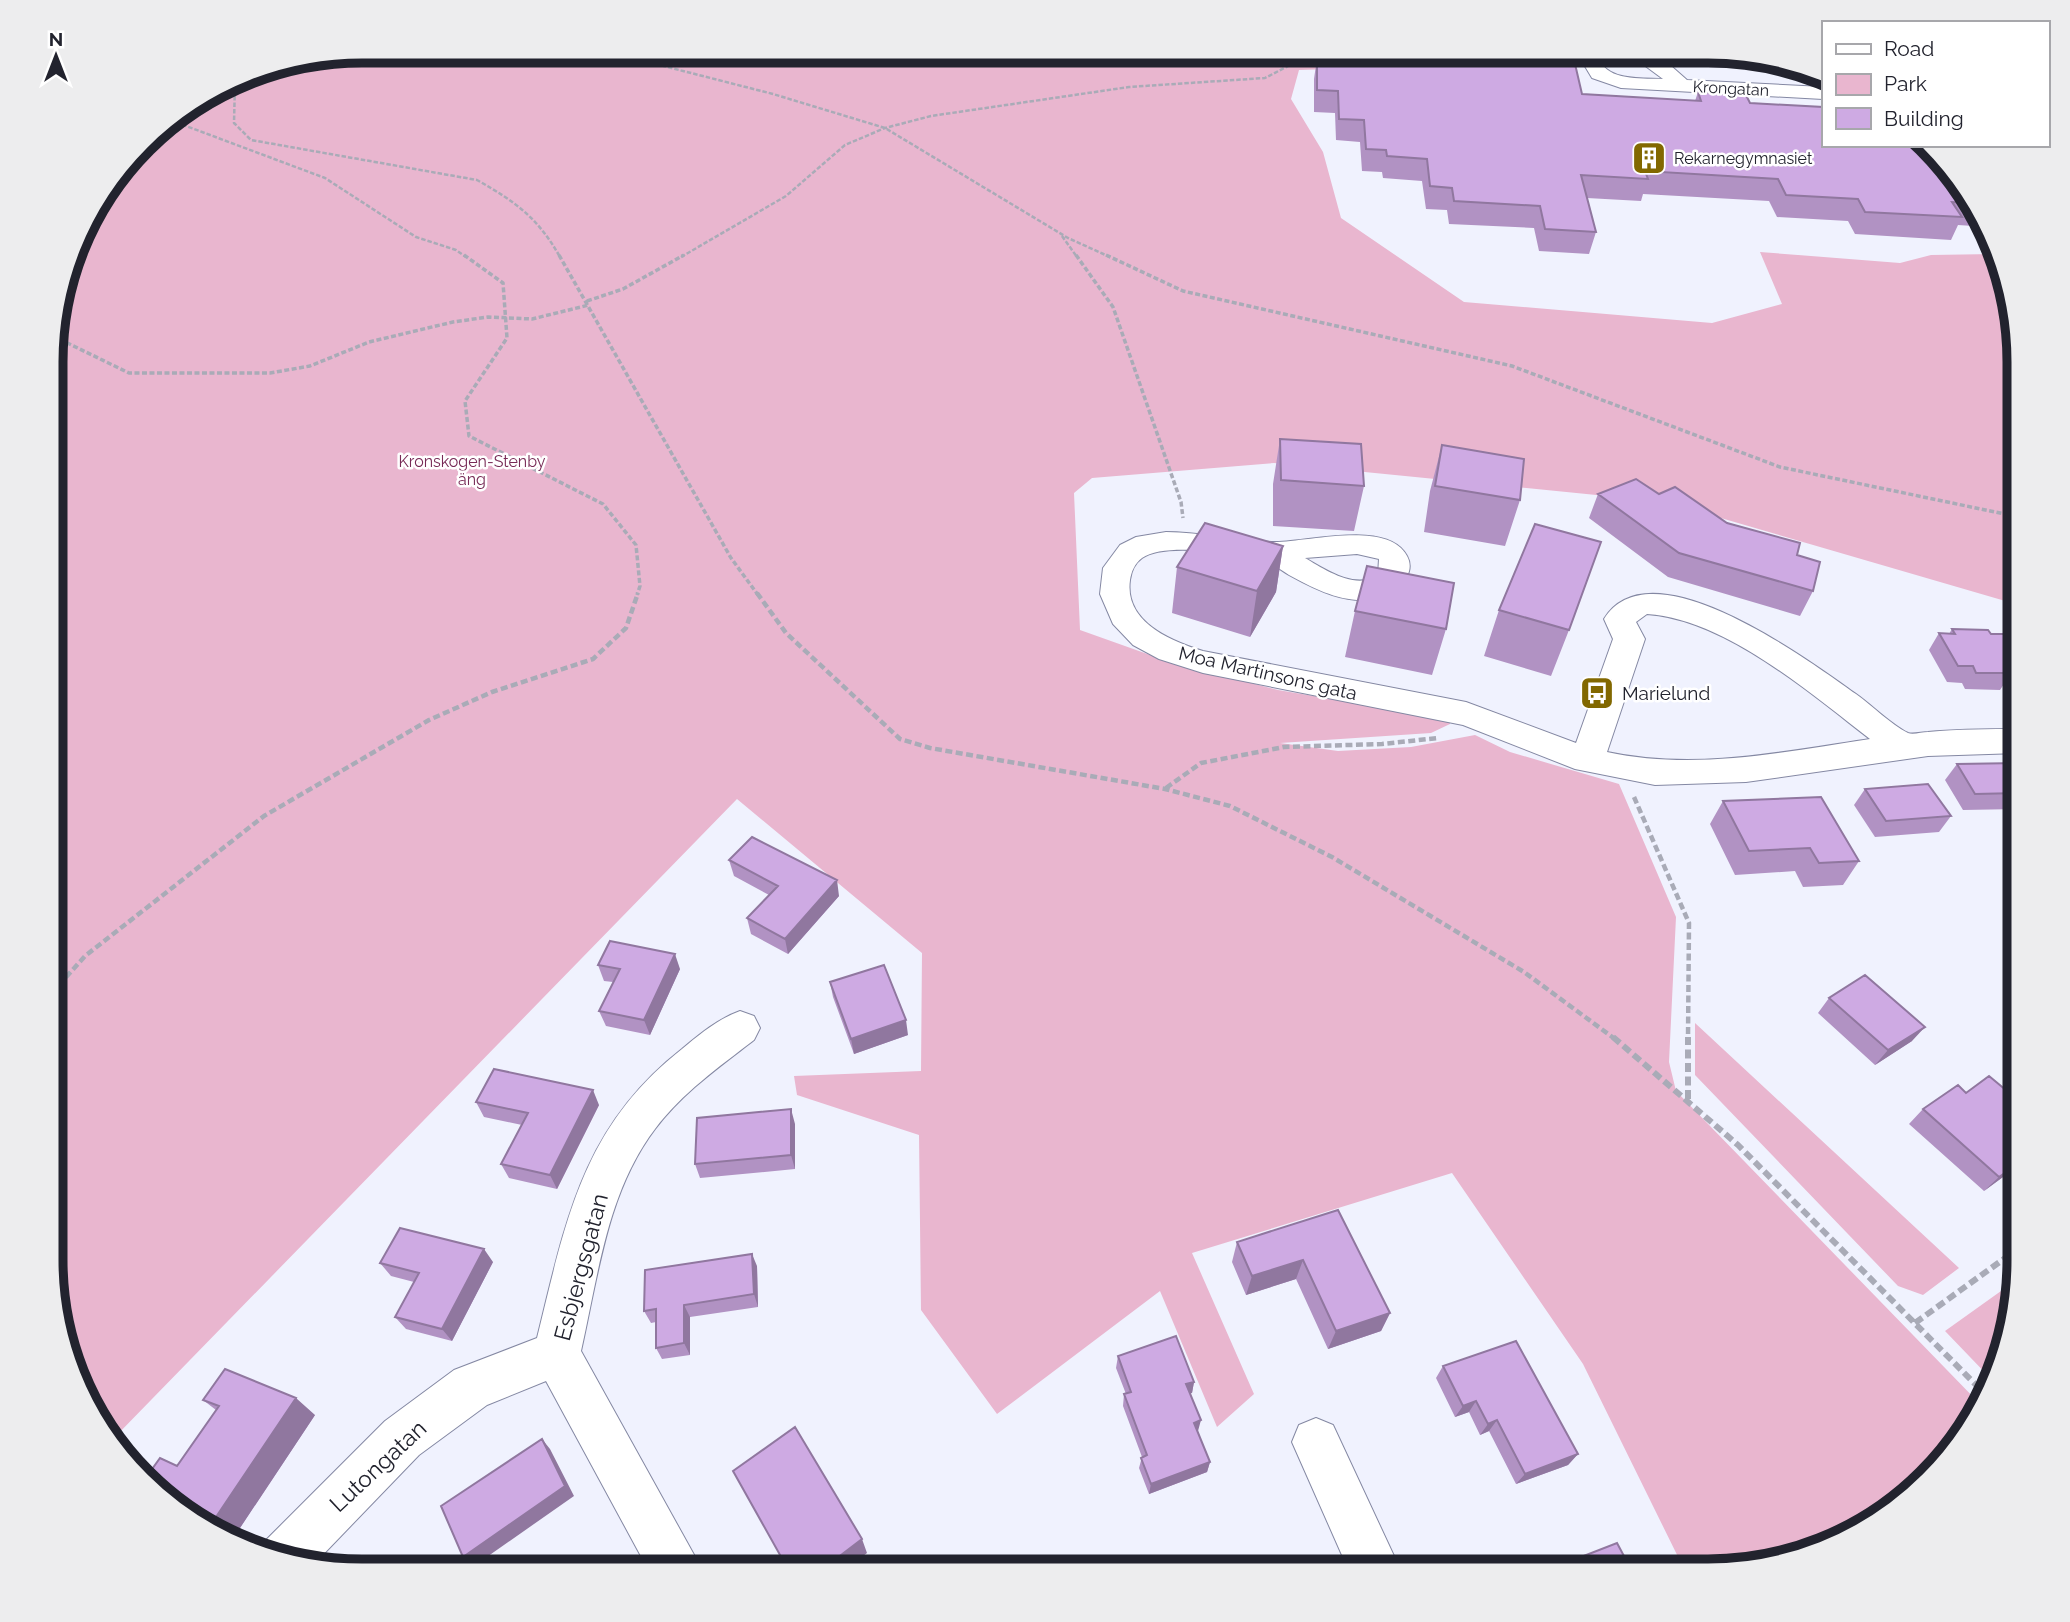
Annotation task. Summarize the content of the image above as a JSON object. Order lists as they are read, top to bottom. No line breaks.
{"streets":{"street":["Krongatan","Moa Martinsons gata","Esbjergsgatan","Lutongatan"]},"crossings":[["Esbjergsgatan","Lutongatan"]],"parks":["Kronskogen-Stenby äng"],"places":{"building":["Rekarnegymnasiet"],"bus stop":["Marielund"]},"legend":["Road","Park","Building"],"north":"top"}
